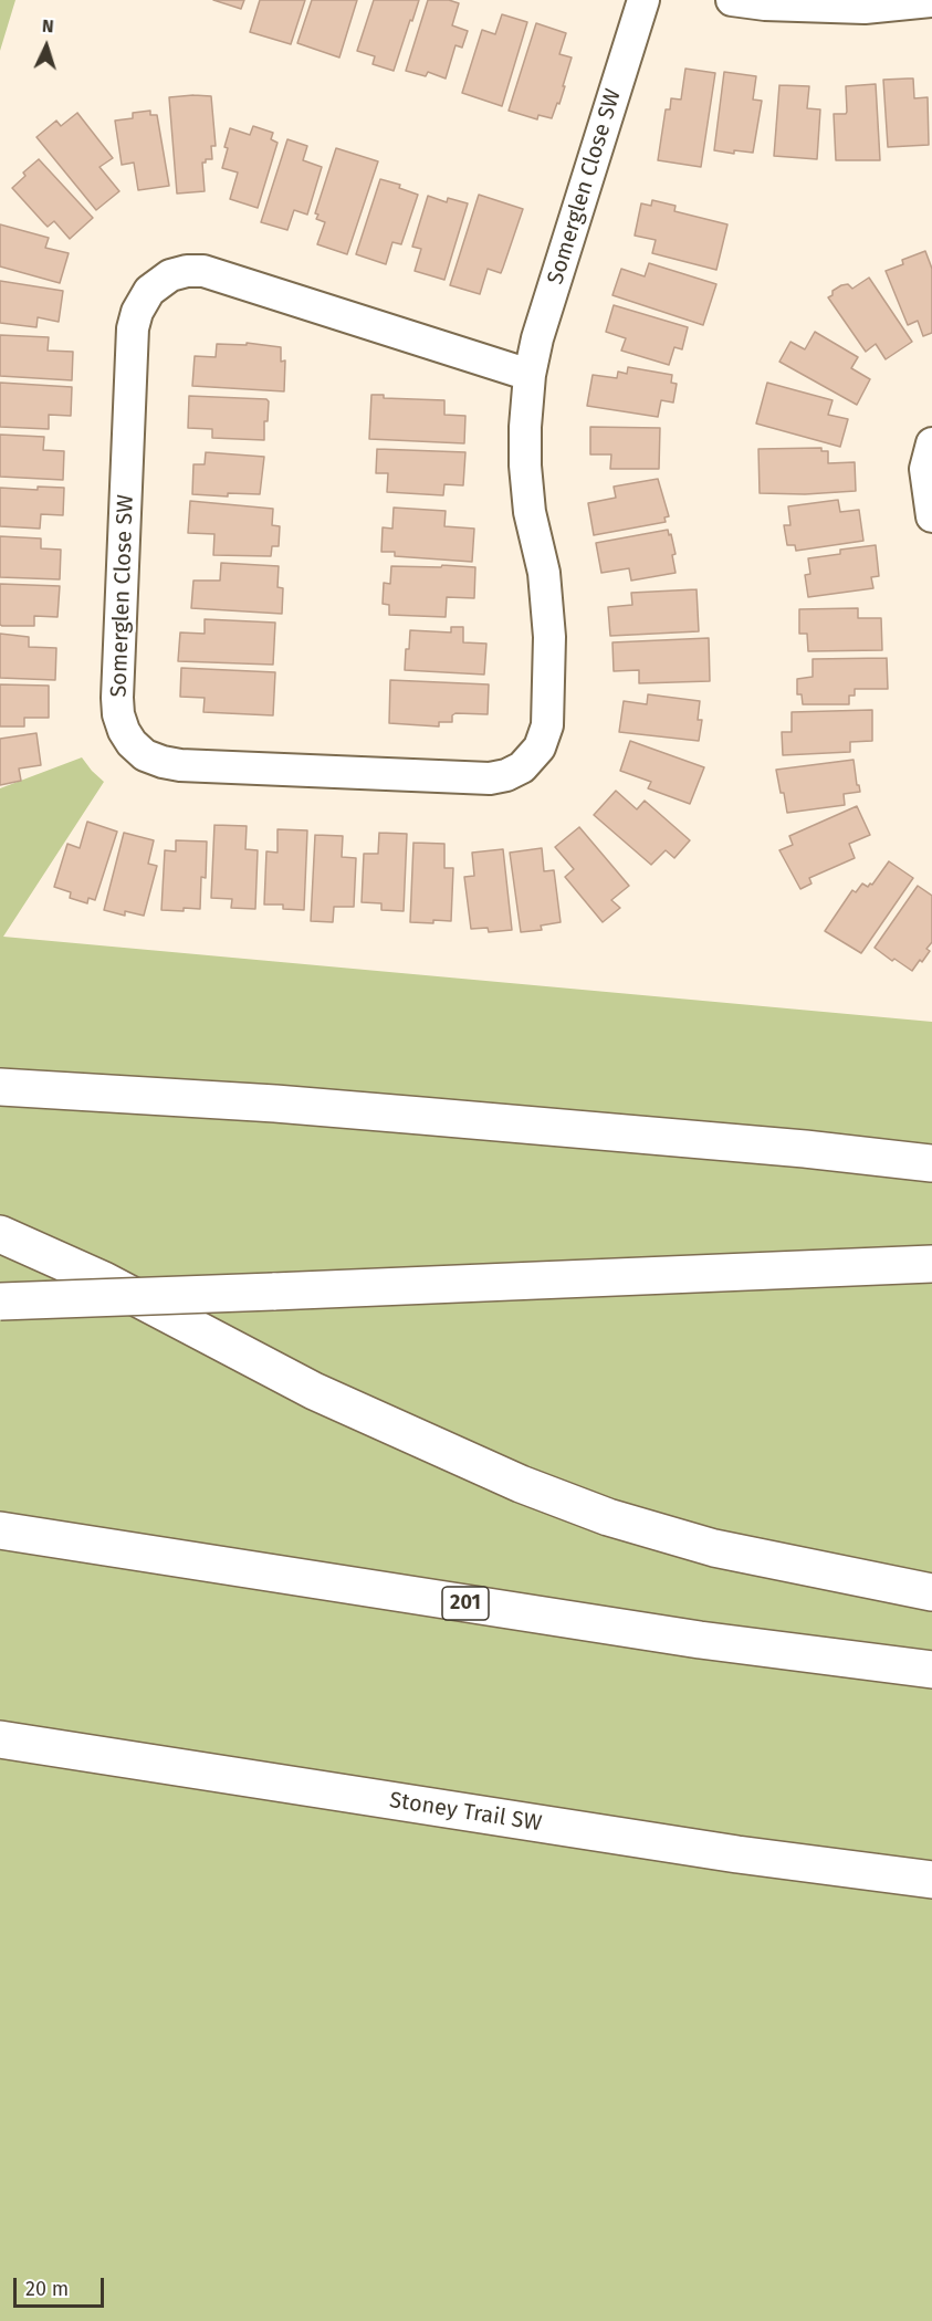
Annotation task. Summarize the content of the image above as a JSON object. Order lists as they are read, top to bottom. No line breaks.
{"streets":{"main road":["201","Stoney Trail SW"],"street":["Somerglen Close SW"]},"scale_bar":"20 m","north":"top"}
